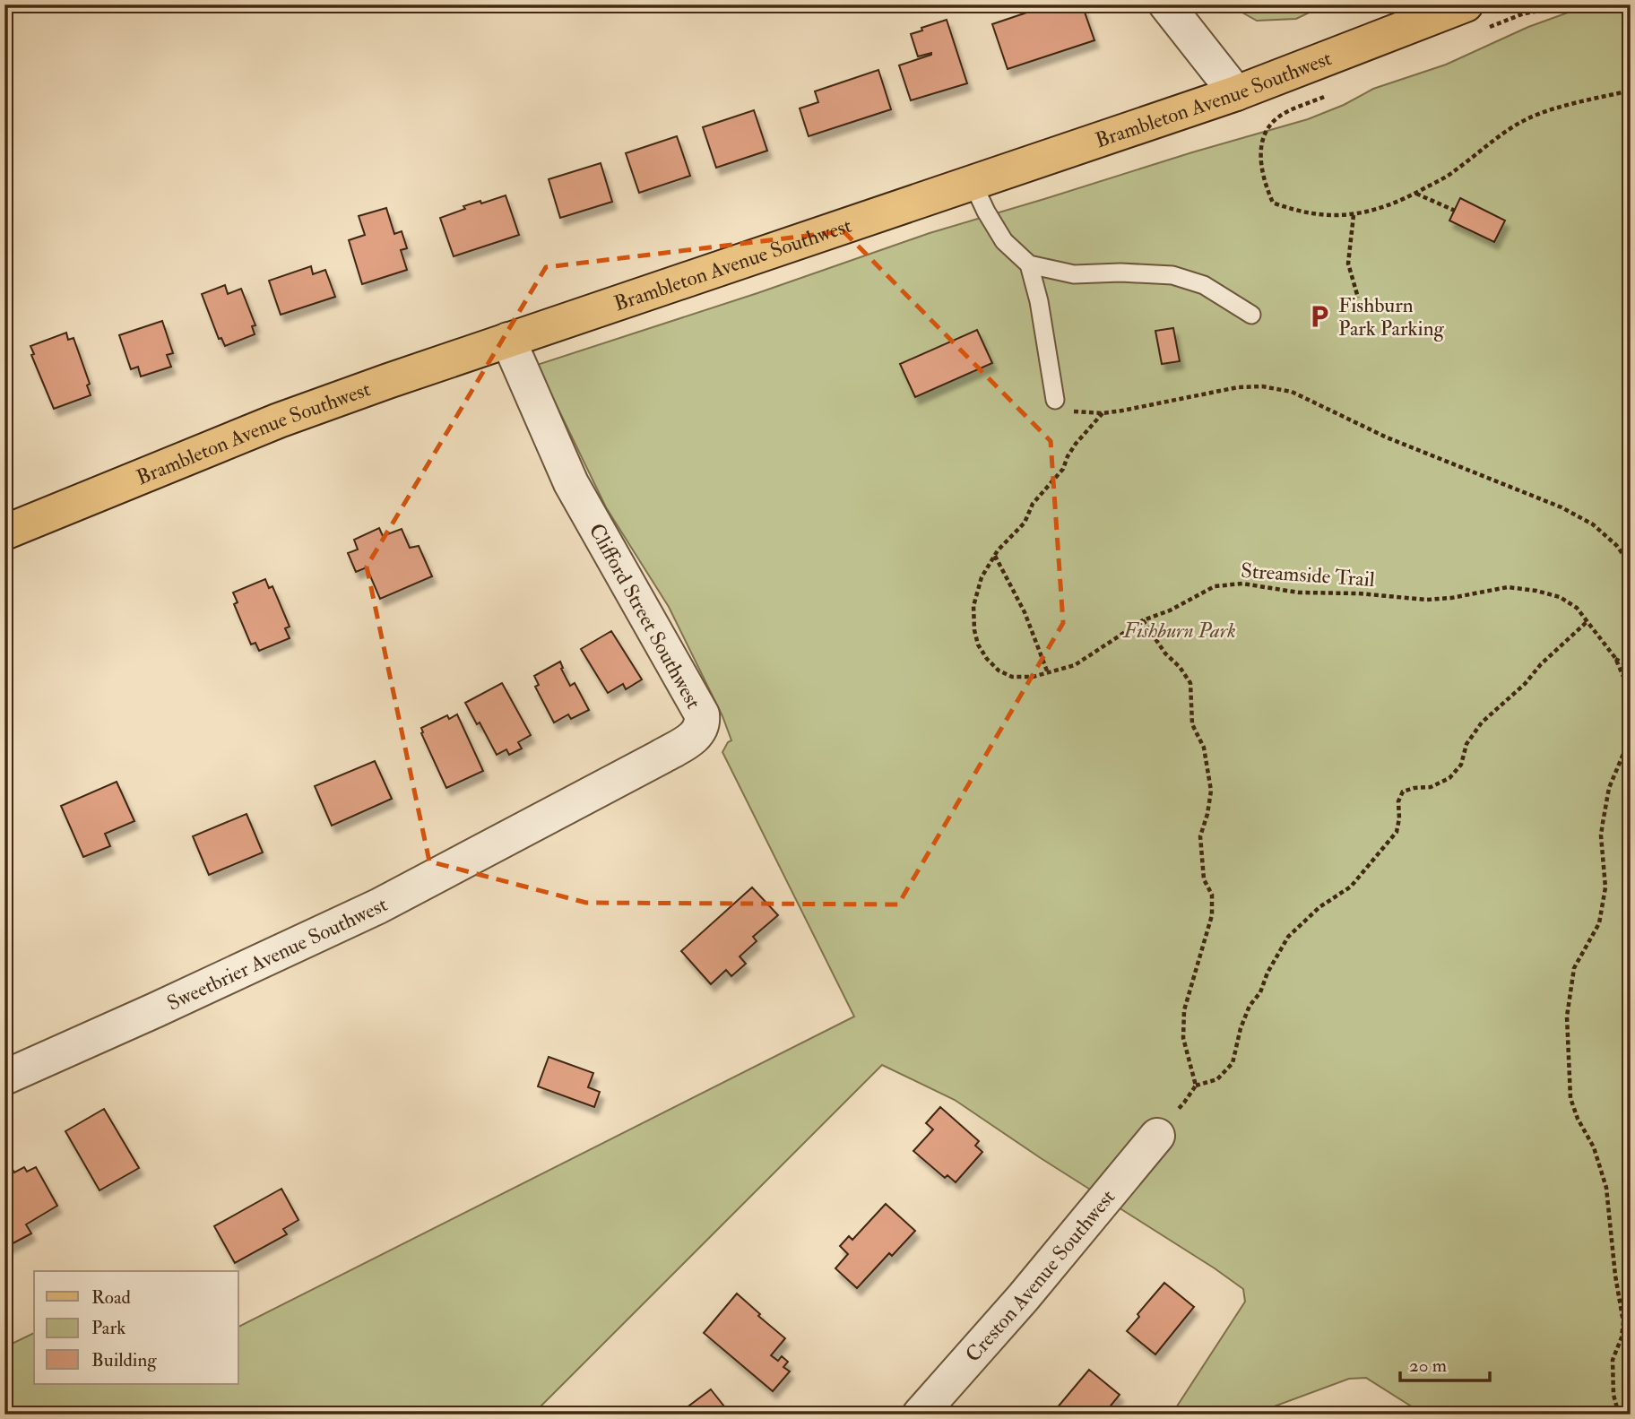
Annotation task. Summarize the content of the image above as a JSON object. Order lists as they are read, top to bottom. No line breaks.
{"streets":{"main road":["Brambleton Avenue Southwest"],"street":["Clifford Street Southwest","Sweetbrier Avenue Southwest","Creston Avenue Southwest"],"path":["Streamside Trail"]},"crossings":[["Brambleton Avenue Southwest","Clifford Street Southwest"],["Clifford Street Southwest","Sweetbrier Avenue Southwest"]],"parks":["Fishburn Park"],"places":{"parking":["Fishburn Park Parking"]},"legend":["Road","Park","Building"],"scale_bar":"20 m"}
